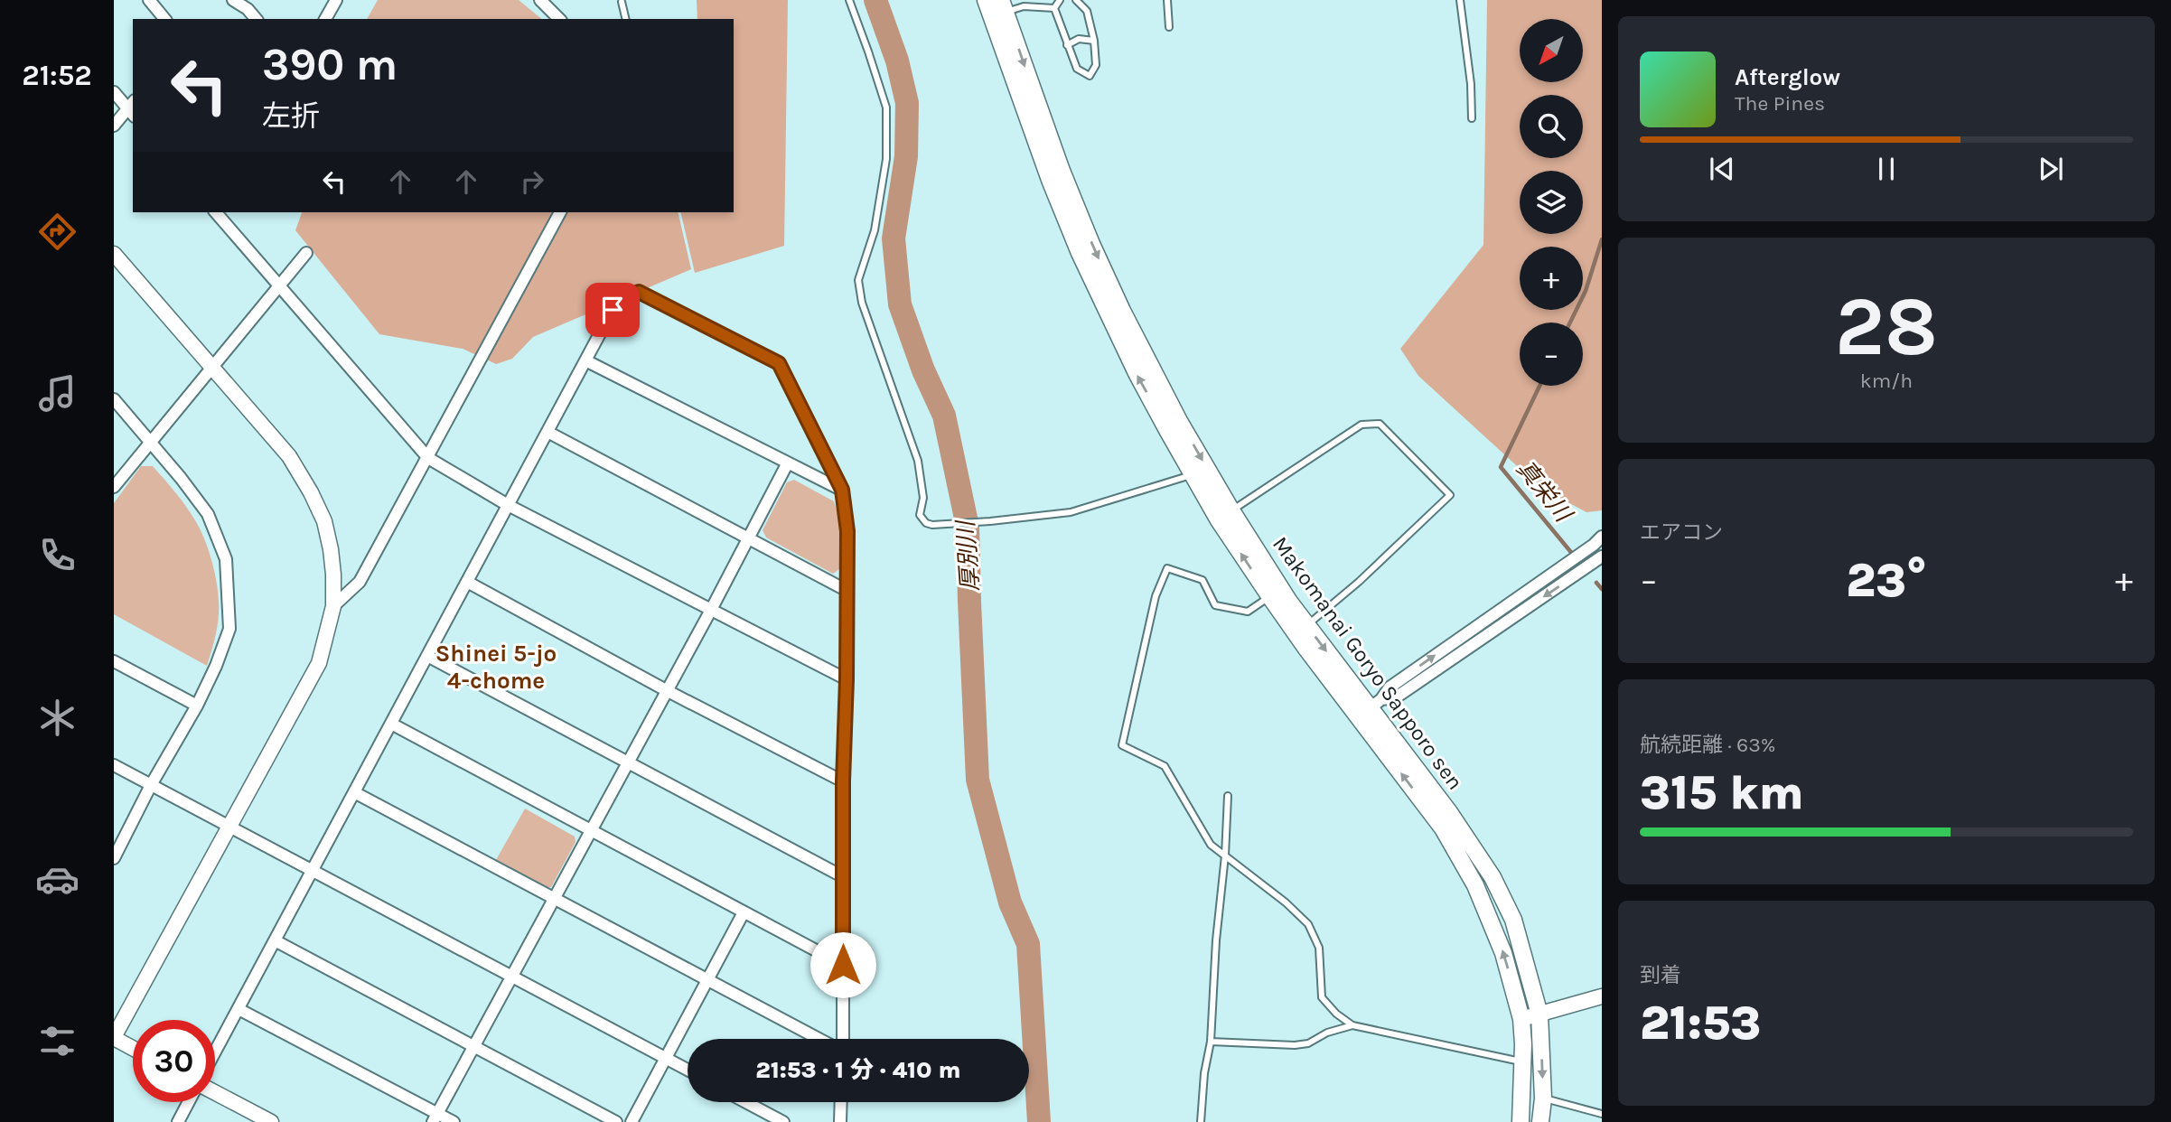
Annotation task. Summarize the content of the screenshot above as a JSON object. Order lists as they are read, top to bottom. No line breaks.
{"streets":{"main road":["Makomanai Goryo Sapporo sen"]},"districts":["Shinei 5-jo 4-chome"],"water":["真栄川","厚別川"],"north":"bottom left","page":{"tabs":"21:52","map_buttons":["+","−"],"turn":["390 m","左折"],"song":["Afterglow","The Pines"],"tile":[["28","km/h"],"エアコン",["航続距離 · 63%","315 km"],["到着","21:53"]],"heat":["−","23°","+"],"limit":"30","trip":"21:53 · 1 分 · 410 m"}}
